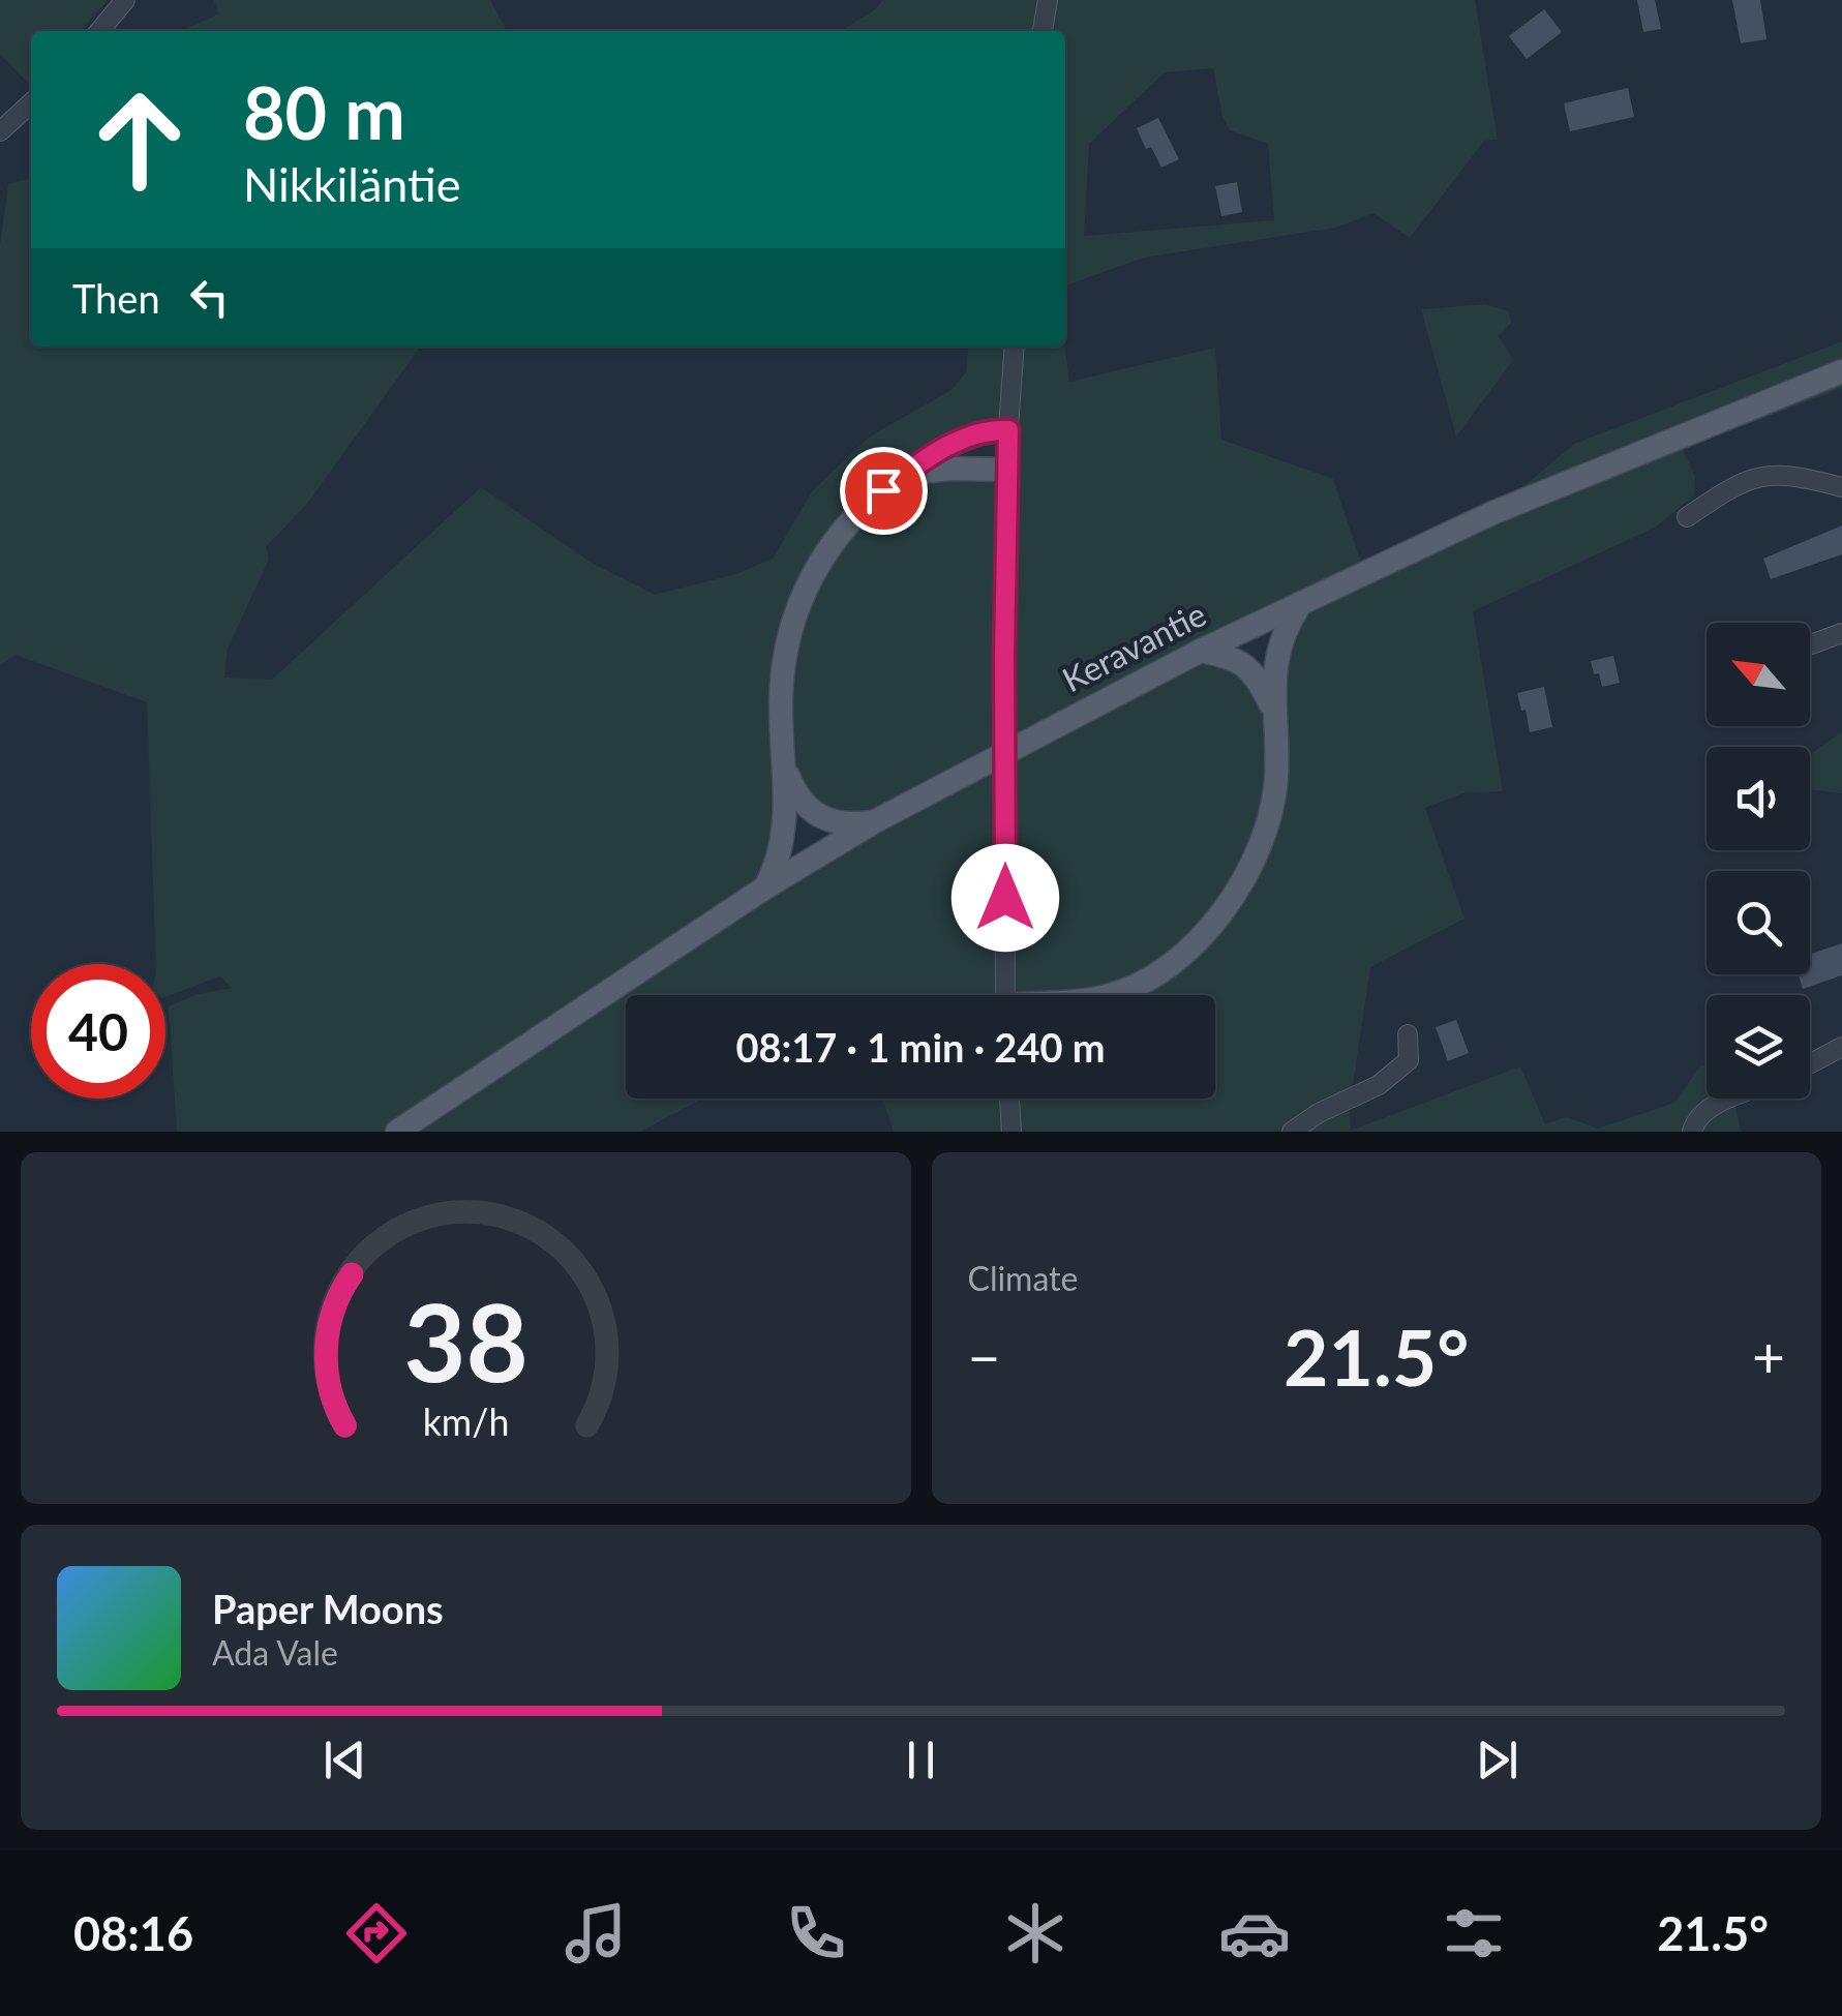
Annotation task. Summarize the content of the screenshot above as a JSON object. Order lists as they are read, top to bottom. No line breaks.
{"streets":{"main road":["Keravantie"]},"north":"top left","page":{"turn":["80 m","Nikkiläntie"],"then":"Then","limit":"40","trip":"08:17 · 1 min · 240 m","tile":"Climate","heat":["−","21.5°","+"],"song":["Paper Moons","Ada Vale"],"tabs":["08:16","21.5°"],"gauge":["38","km/h"]}}
